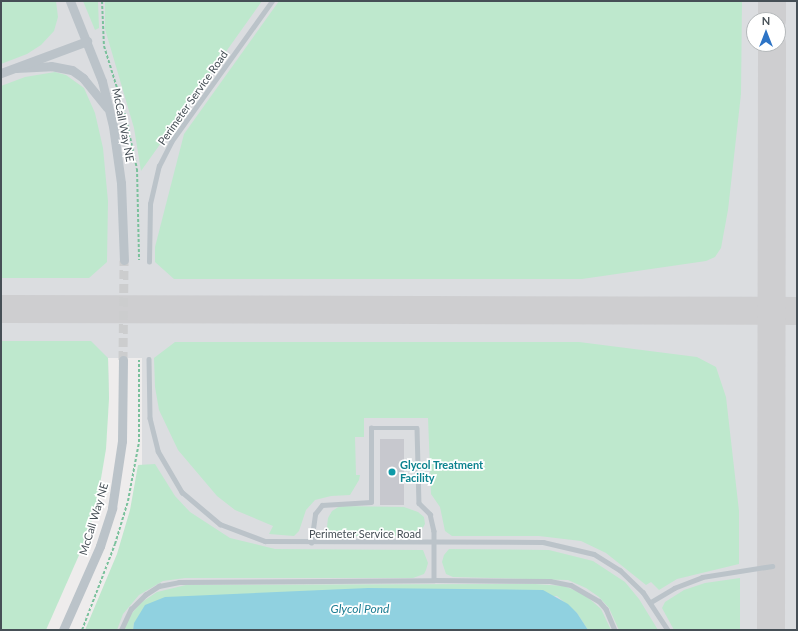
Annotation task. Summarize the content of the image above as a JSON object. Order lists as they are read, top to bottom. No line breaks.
{"streets":{"street":["McCall Way NE"],"lane":["Perimeter Service Road"]},"water":["Glycol Pond"],"places":["Glycol Treatment Facility"],"north":"top"}
